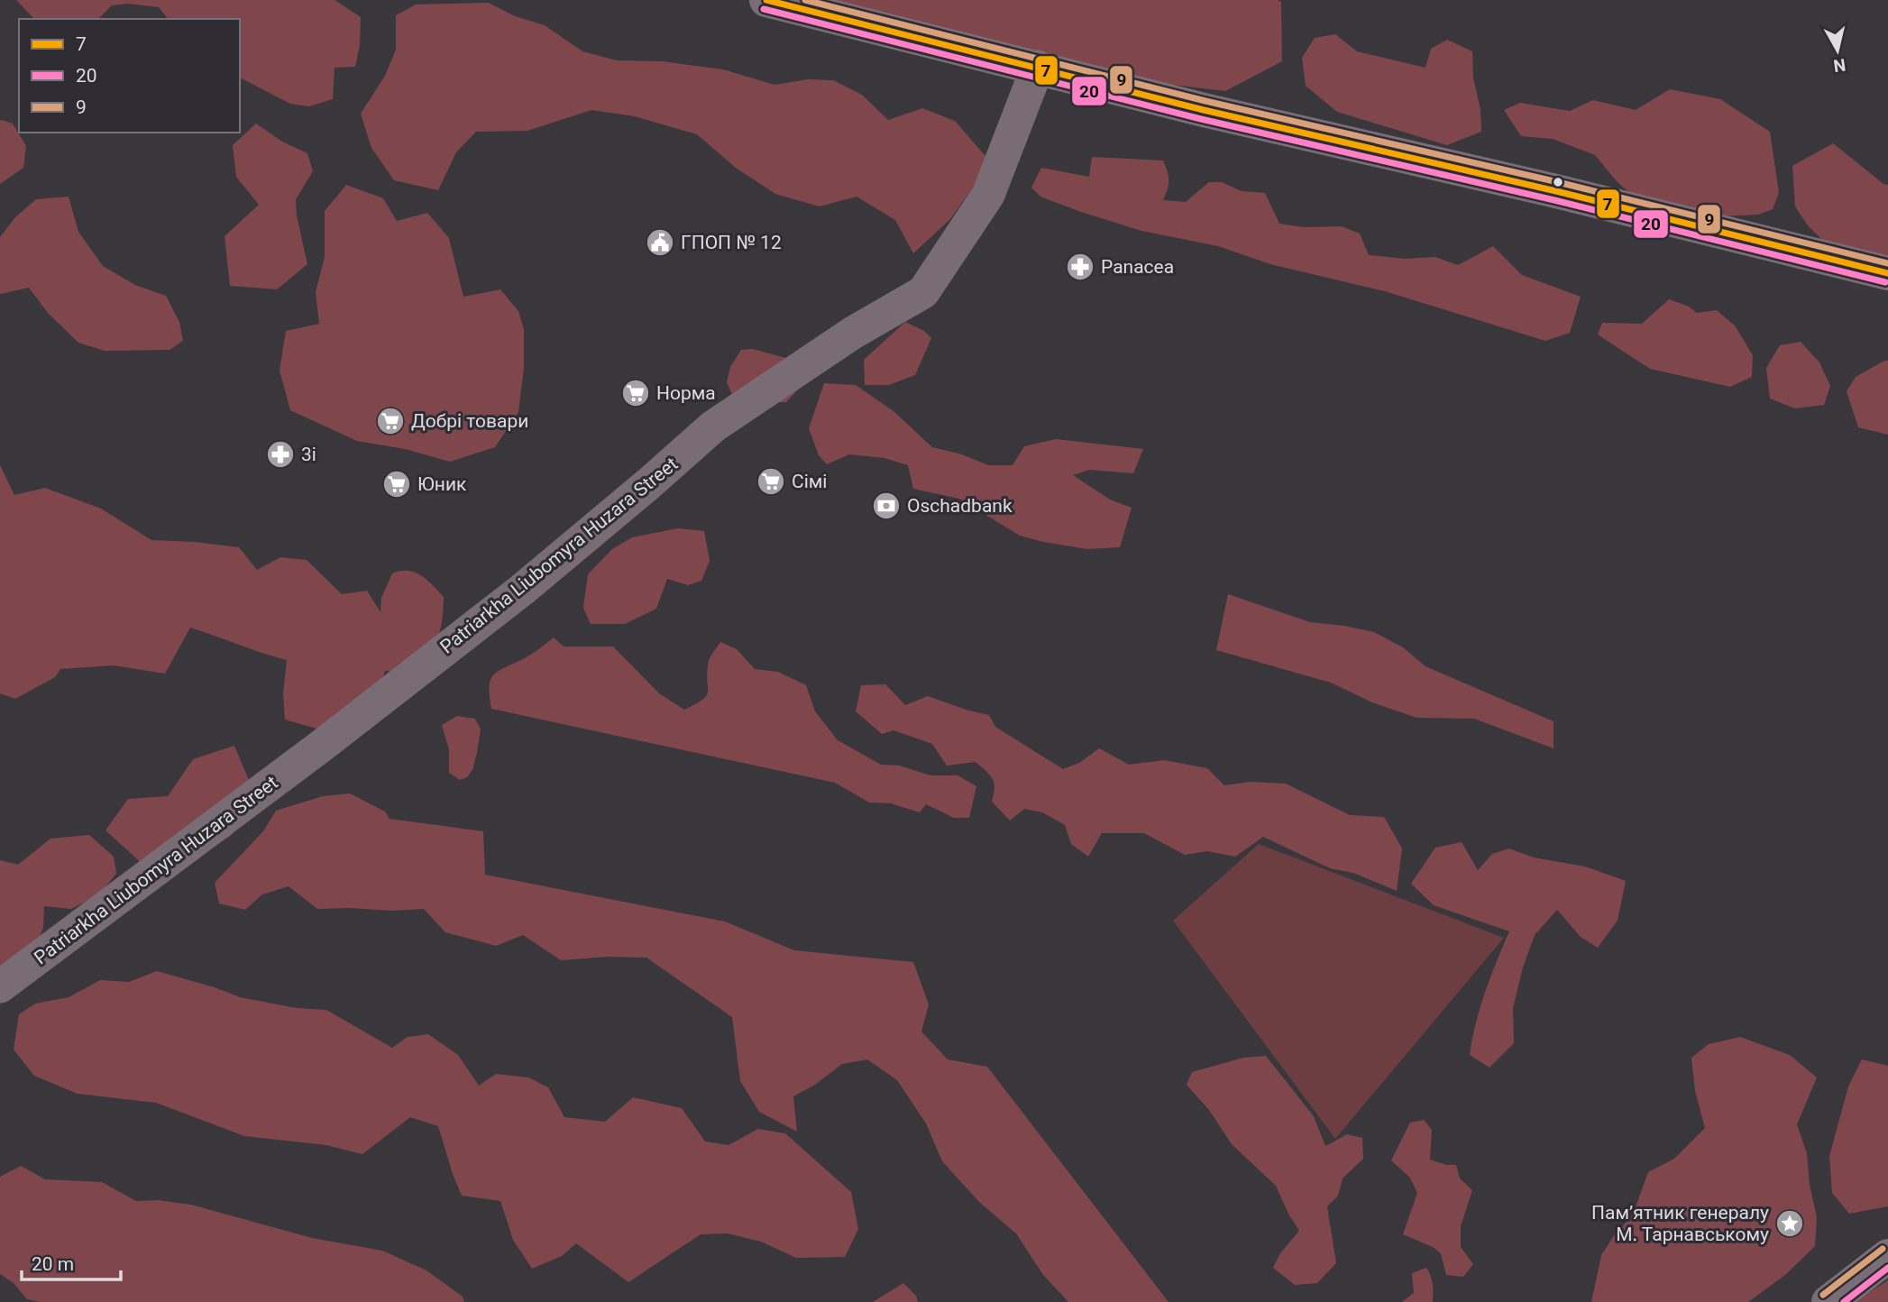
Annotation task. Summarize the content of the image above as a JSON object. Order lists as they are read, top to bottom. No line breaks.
{"streets":{"street":["Patriarkha Liubomyra Huzara Street"]},"places":{"public building":["ГПОП № 12"],"pharmacy":["Panacea","3i"],"supermarket":["Норма","Добрі товари","Сімі","Юник"],"bank":["Oschadbank"],"place":["Пам’ятник генералу М. Тарнавському"]},"lines":["transit line 7","transit line 9","transit line 20"],"legend":["7","20","9"],"scale_bar":"20 m","north":"bottom"}
